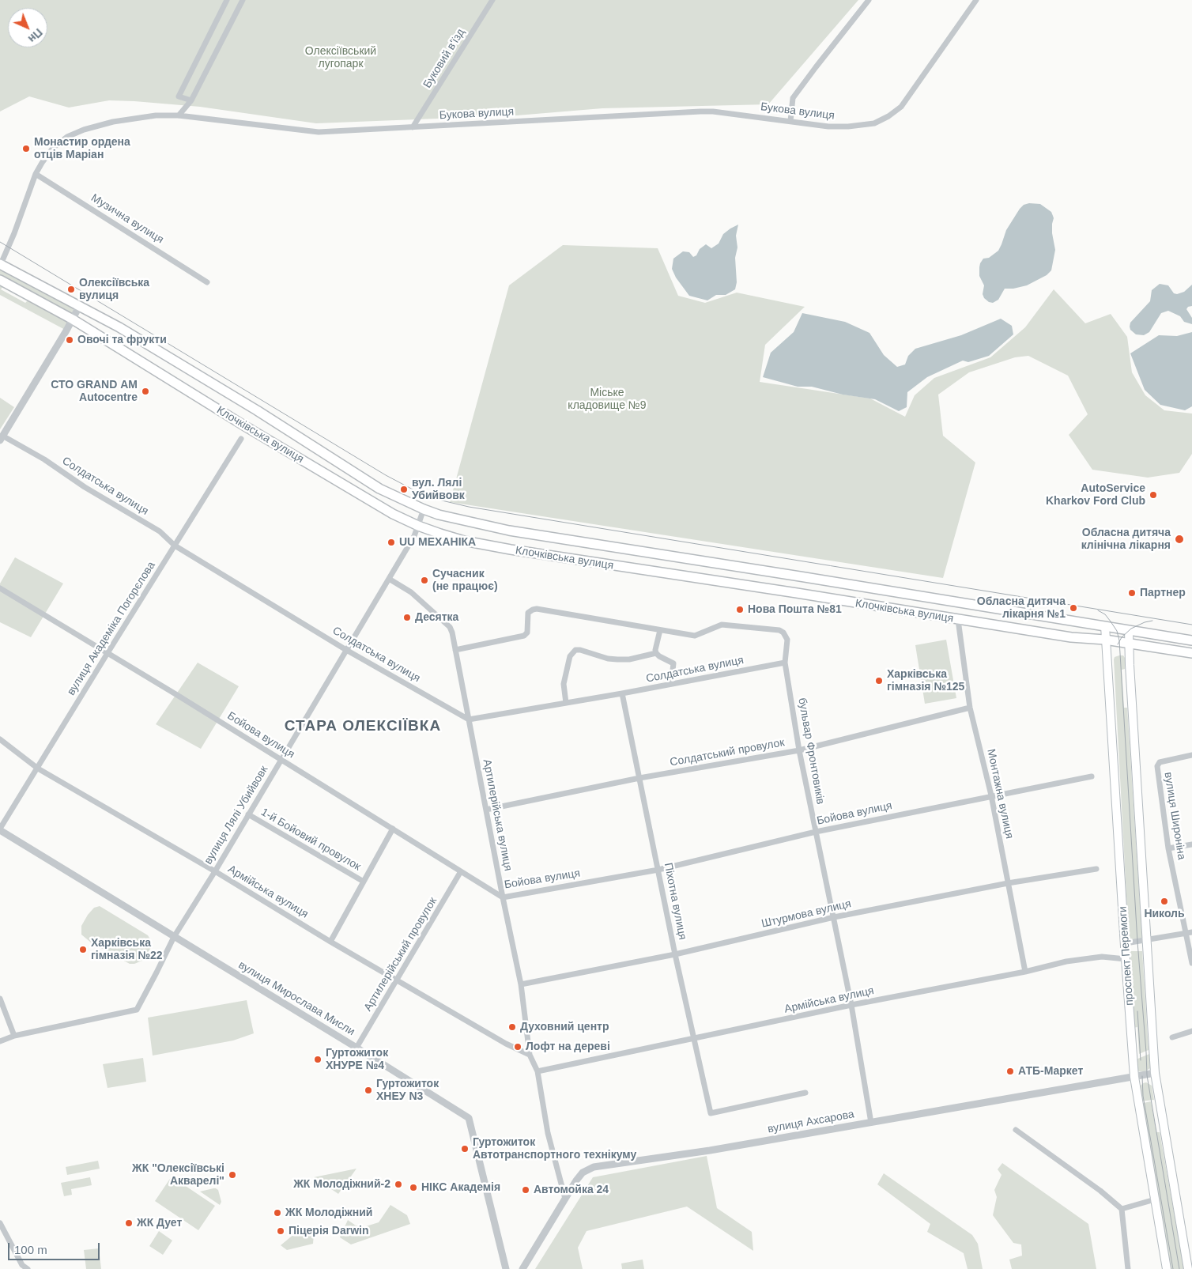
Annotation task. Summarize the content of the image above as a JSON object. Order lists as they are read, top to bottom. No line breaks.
{"streets":{"main road":["Клочківська вулиця","проспект Перемоги"],"street":["Буковий в'їзд","Букова вулиця","Музична вулиця","Солдатська вулиця","вулиця Академіка Погорєлова","Бойова вулиця","бульвар Фронтовиків","Солдатський провулок","Монтажна вулиця","вулиця Лялі Убийвовк","Артилерійська вулиця","вулиця Широніна","1-й Бойовий провулок","Армійська вулиця","Піхотна вулиця","Штурмова вулиця","Артилерійський провулок","вулиця Мирослава Мисли","вулиця Ахсарова"]},"crossings":[["Буковий в'їзд","Букова вулиця"],["Букова вулиця","Музична вулиця"],["Букова вулиця","Клочківська вулиця"],["Клочківська вулиця","Монтажна вулиця"],["Клочківська вулиця","вулиця Лялі Убийвовк"],["Клочківська вулиця","проспект Перемоги"],["Солдатська вулиця","вулиця Академіка Погорєлова"],["Солдатська вулиця","бульвар Фронтовиків"],["Солдатська вулиця","вулиця Лялі Убийвовк"],["Солдатська вулиця","Артилерійська вулиця"],["Солдатська вулиця","Піхотна вулиця"],["вулиця Академіка Погорєлова","Бойова вулиця"],["вулиця Академіка Погорєлова","Армійська вулиця"],["вулиця Академіка Погорєлова","вулиця Мирослава Мисли"],["Бойова вулиця","бульвар Фронтовиків"],["Бойова вулиця","Монтажна вулиця"],["Бойова вулиця","вулиця Лялі Убийвовк"],["Бойова вулиця","Артилерійська вулиця"],["Бойова вулиця","Піхотна вулиця"],["Бойова вулиця","Артилерійський провулок"],["бульвар Фронтовиків","Солдатський провулок"],["бульвар Фронтовиків","Артилерійська вулиця"],["бульвар Фронтовиків","Армійська вулиця"],["бульвар Фронтовиків","Штурмова вулиця"],["бульвар Фронтовиків","вулиця Ахсарова"],["Солдатський провулок","Монтажна вулиця"],["Солдатський провулок","Артилерійська вулиця"],["Солдатський провулок","Піхотна вулиця"],["Монтажна вулиця","Армійська вулиця"],["Монтажна вулиця","Штурмова вулиця"],["вулиця Лялі Убийвовк","Артилерійська вулиця"],["вулиця Лялі Убийвовк","1-й Бойовий провулок"],["вулиця Лялі Убийвовк","Армійська вулиця"],["вулиця Лялі Убийвовк","вулиця Мирослава Мисли"],["Артилерійська вулиця","Армійська вулиця"],["Артилерійська вулиця","Штурмова вулиця"],["Артилерійська вулиця","вулиця Ахсарова"],["Армійська вулиця","Піхотна вулиця"],["Армійська вулиця","Артилерійський провулок"],["Армійська вулиця","проспект Перемоги"],["Піхотна вулиця","Штурмова вулиця"],["Артилерійський провулок","вулиця Мирослава Мисли"],["проспект Перемоги","вулиця Ахсарова"]],"districts":["СТАРА ОЛЕКСІЇВКА"],"parks":["Олексіївський лугопарк","Міське кладовище №9"],"places":["Монастир ордена отців Маріан","Олексіївська вулиця","Овочі та фрукти","СТО GRAND AM Autocentre","вул. Лялі Убийвовк","AutoService Kharkov Ford Club","Обласна дитяча клінічна лікарня","UU МЕХАНІКА","Сучасник (не працює)","Партнер","Обласна дитяча лікарня №1","Нова Пошта №81","Десятка","Харківська гімназія №125","Николь","Харківська гімназія №22","Духовний центр","Лофт на дереві","Гуртожиток ХНУРЕ №4","АТБ-Маркет","Гуртожиток ХНЕУ N3","Гуртожиток Автотранспортного технікуму","ЖК \"Олексіївські Акварелі\"","ЖК Молодіжний-2","НІКС Академія","Автомойка 24","ЖК Молодіжний","ЖК Дует","Піцерія Darwin"],"scale_bar":"100 m","north":"bottom right"}
